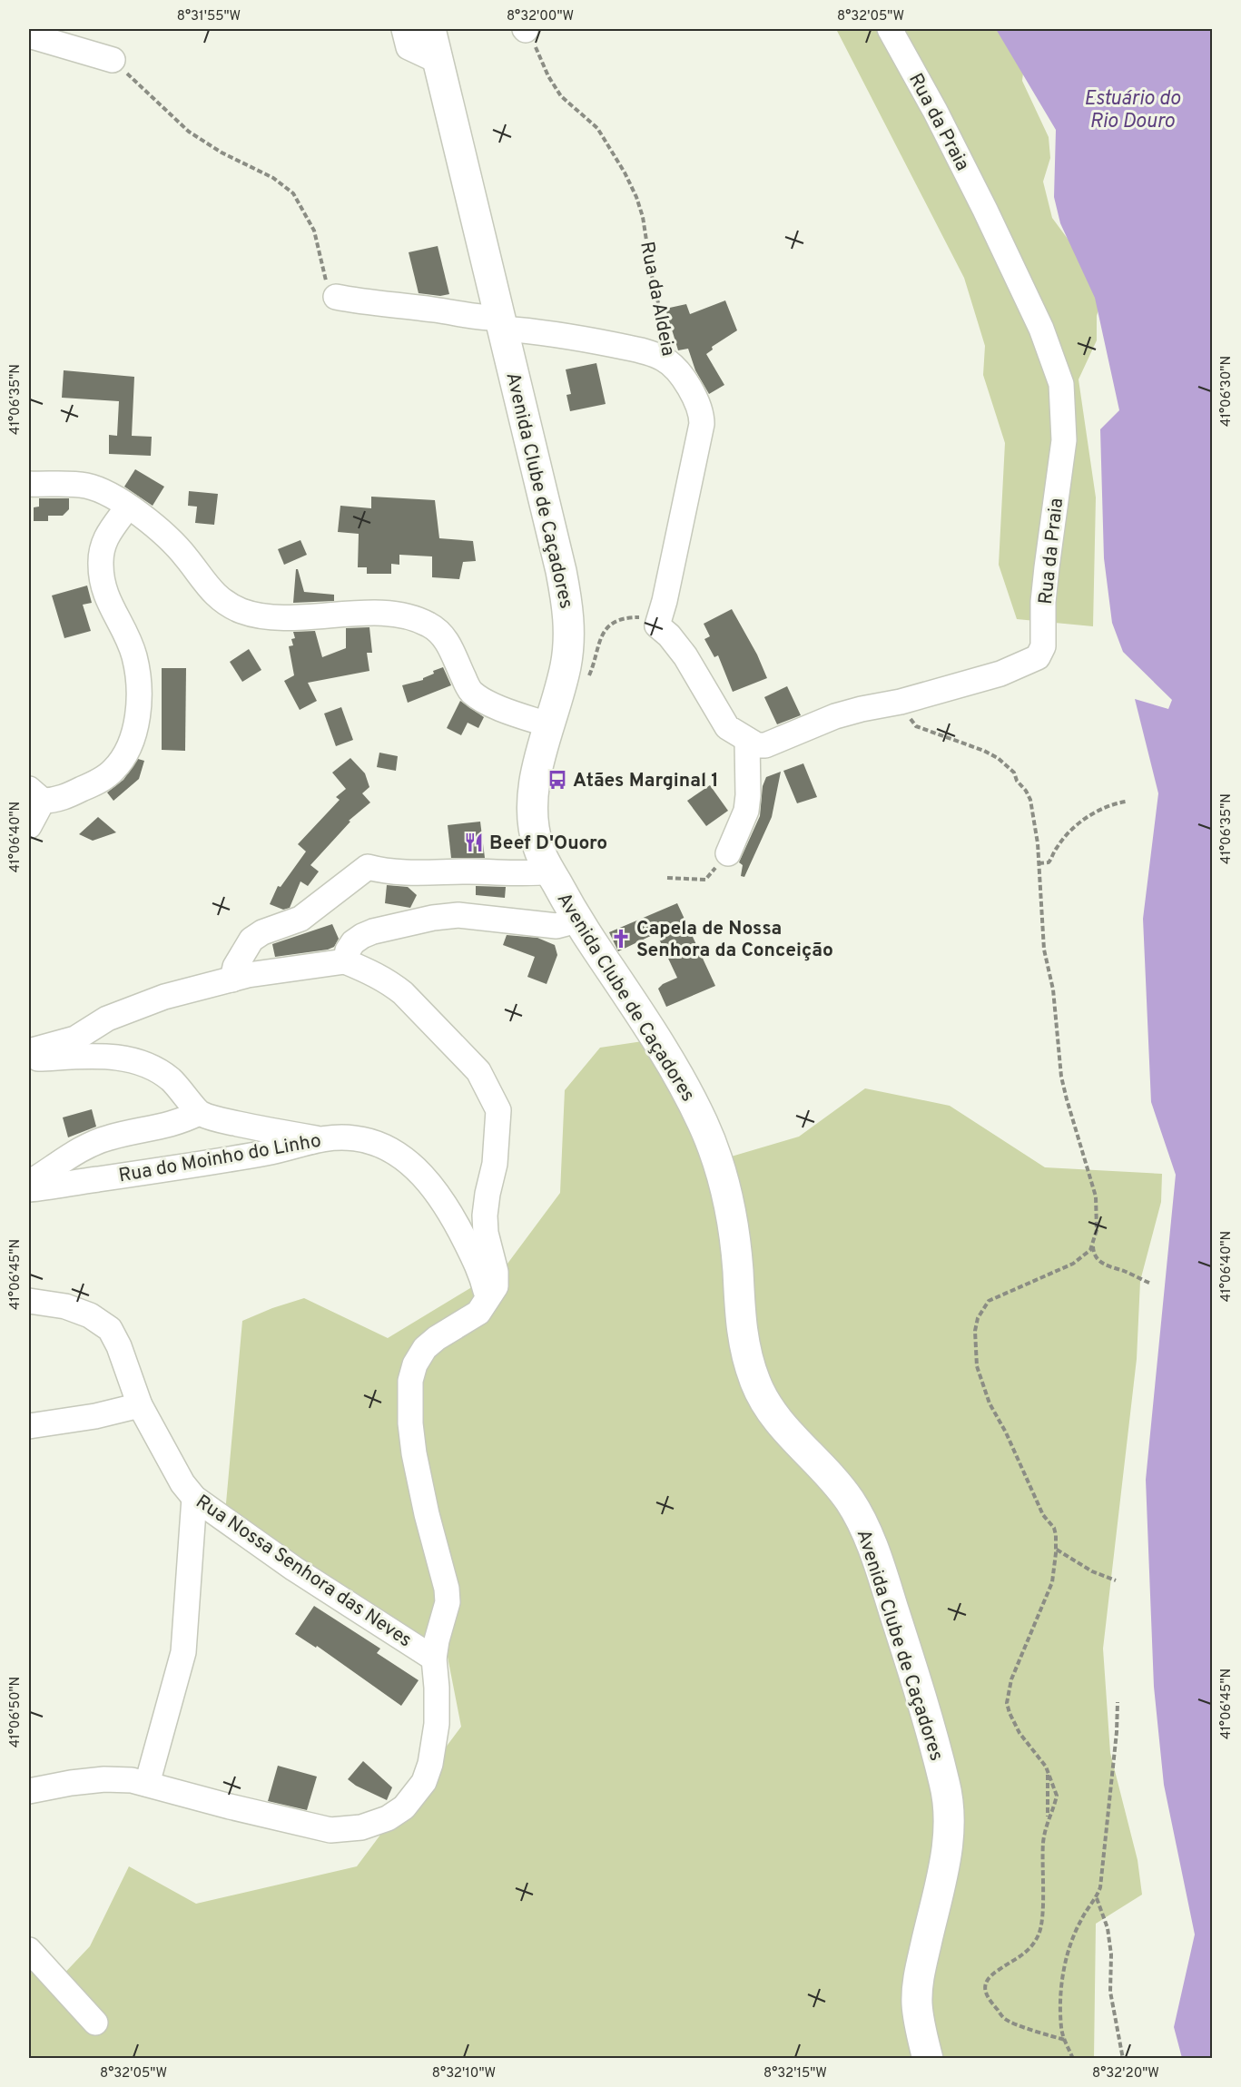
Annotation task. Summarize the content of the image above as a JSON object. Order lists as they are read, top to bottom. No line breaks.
{"streets":{"main road":["Avenida Clube de Caçadores"],"street":["Rua da Praia","Rua da Aldeia","Rua do Moinho do Linho","Rua Nossa Senhora das Neves"]},"crossings":[["Rua da Praia","Rua da Aldeia"]],"water":["Estuário do Rio Douro"],"places":{"bus stop":["Atães Marginal 1"],"restaurant":["Beef D'Ouoro"],"church":["Capela de Nossa Senhora da Conceição"]},"coordinates":["8°31'55\"W","8°32'00\"W","8°32'05\"W","41°06'30\"N","41°06'35\"N","41°06'40\"N","41°06'45\"N","41°06'50\"N","8°32'10\"W","8°32'15\"W","8°32'20\"W"]}
